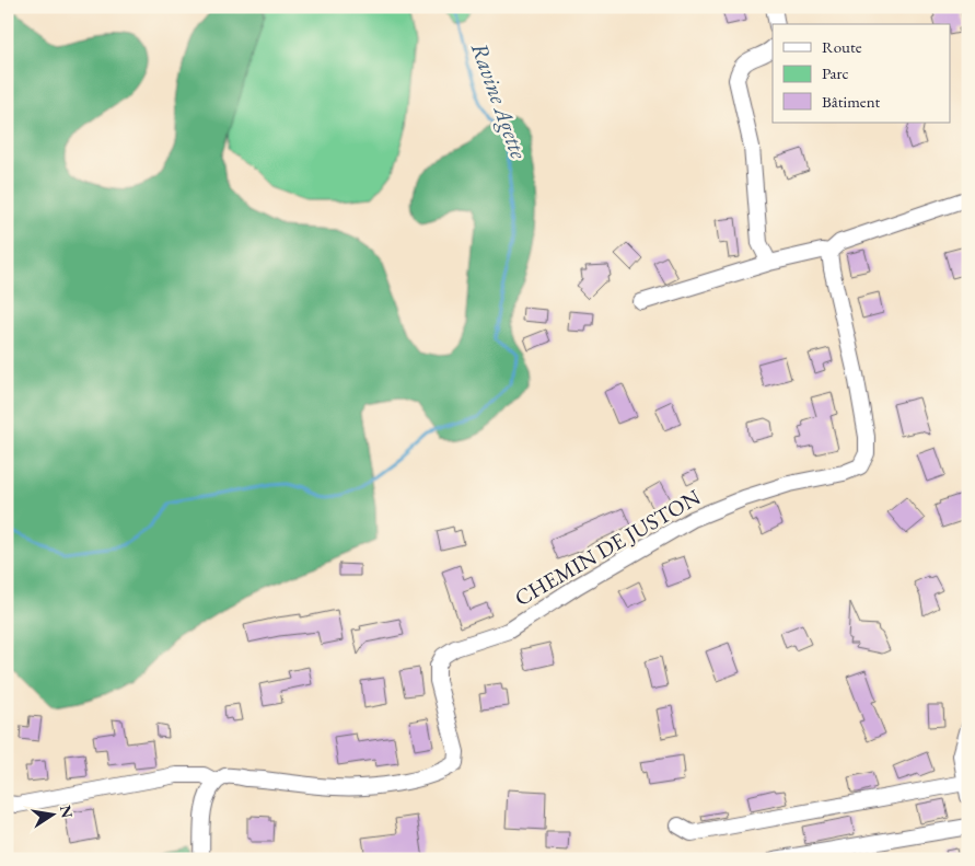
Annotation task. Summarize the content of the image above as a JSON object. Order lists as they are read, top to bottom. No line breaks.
{"streets":{"street":["CHEMIN DE JUSTON"]},"water":["Ravine Agette"],"legend":["Route","Parc","Bâtiment"],"north":"right"}
